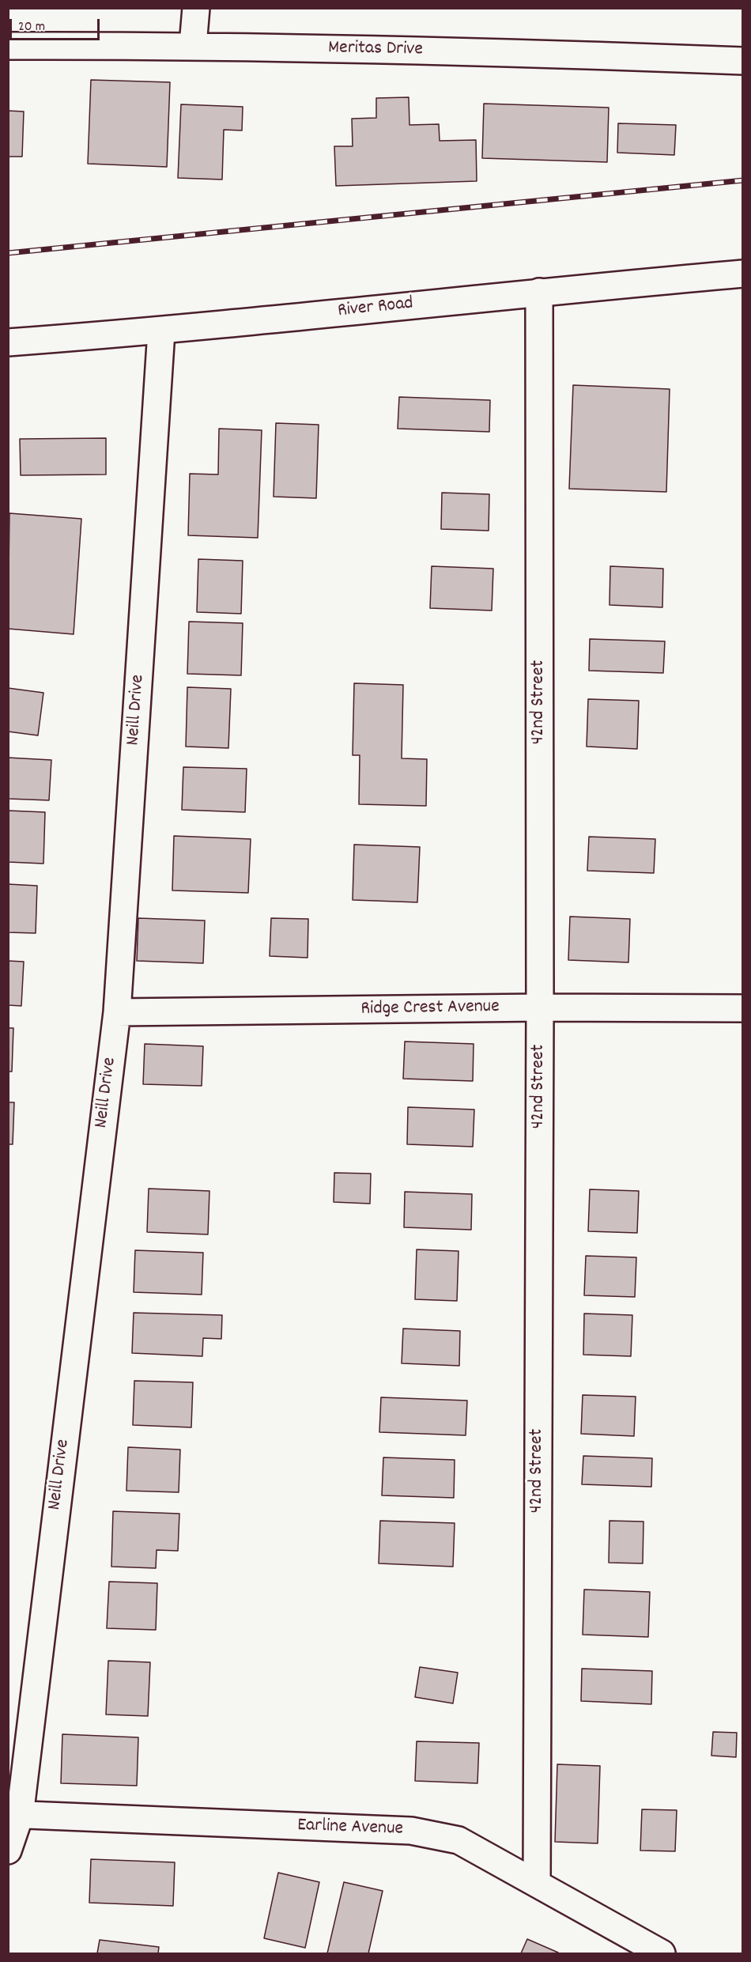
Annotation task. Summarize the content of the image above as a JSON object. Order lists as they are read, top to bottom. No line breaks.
{"streets":{"street":["Meritas Drive","River Road","42nd Street","Neill Drive","Ridge Crest Avenue","Earline Avenue"]},"crossings":[["River Road","42nd Street"],["River Road","Neill Drive"],["42nd Street","Ridge Crest Avenue"],["42nd Street","Earline Avenue"],["Neill Drive","Ridge Crest Avenue"],["Neill Drive","Earline Avenue"]],"scale_bar":"20 m"}
